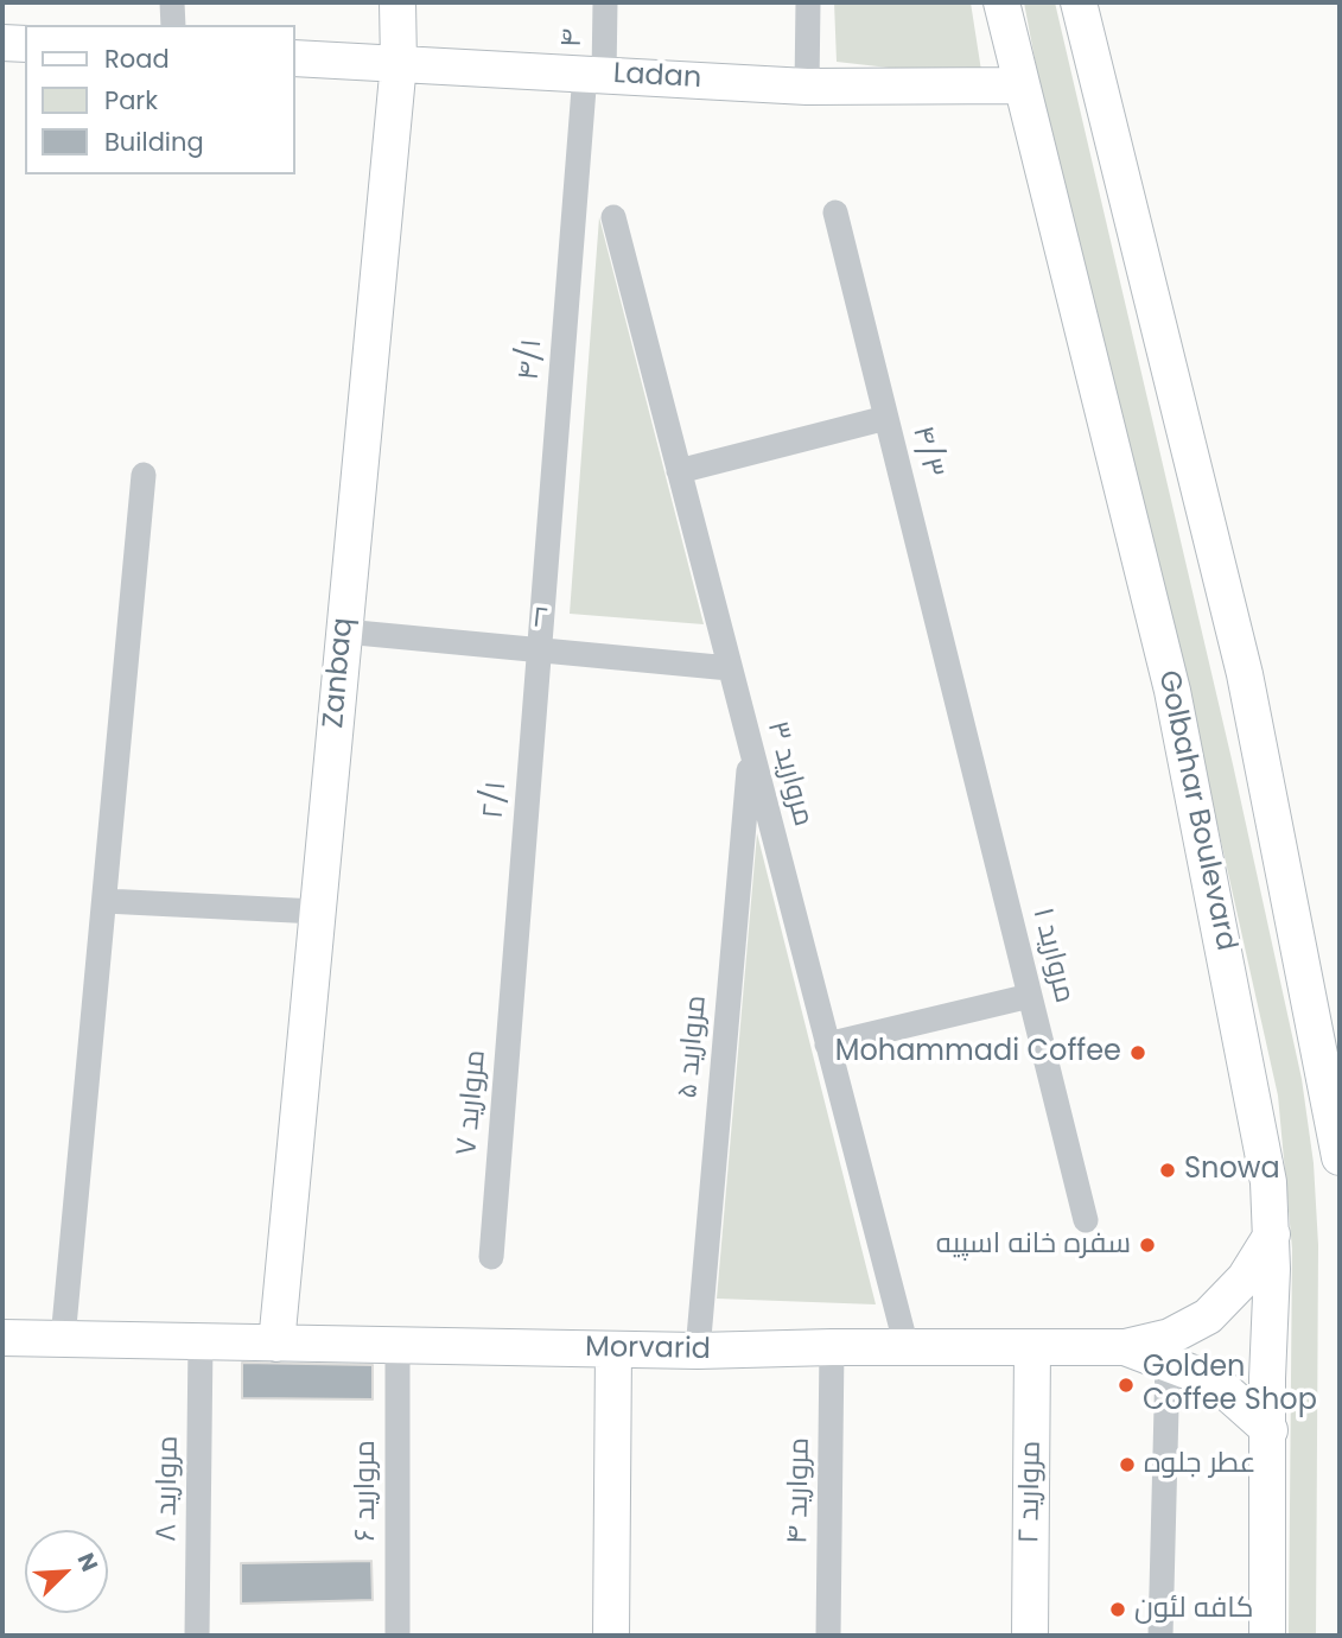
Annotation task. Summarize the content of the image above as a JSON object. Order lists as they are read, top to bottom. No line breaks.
{"streets":{"street":["۴","Ladan","۴/۱","۴/۳","۲","Zanbaq","مروارید ۳","۲/۱","Golbahar Boulevard","مروارید ۱","مروارید ۵","مروارید ۷","Morvarid","مروارید ۸","مروارید ۶","مروارید ۴","مروارید ۲"]},"crossings":[["۴","Ladan"],["۴","۴/۱"],["Ladan","۴/۱"],["Ladan","Zanbaq"],["Ladan","Golbahar Boulevard"],["۴/۱","۲"],["۴/۱","۲/۱"],["۴/۳","مروارید ۱"],["۲","Zanbaq"],["۲","مروارید ۳"],["۲","۲/۱"],["Zanbaq","Morvarid"],["مروارید ۳","مروارید ۵"],["مروارید ۳","Morvarid"],["۲/۱","مروارید ۷"],["Golbahar Boulevard","Morvarid"],["مروارید ۵","Morvarid"],["Morvarid","مروارید ۸"],["Morvarid","مروارید ۶"],["Morvarid","مروارید ۴"],["Morvarid","مروارید ۲"]],"places":["Mohammadi Coffee","Snowa","سفره خانه اسپیه","Golden Coffee Shop","عطر جلوه","کافه لئون"],"legend":["Road","Park","Building"],"north":"top right"}
